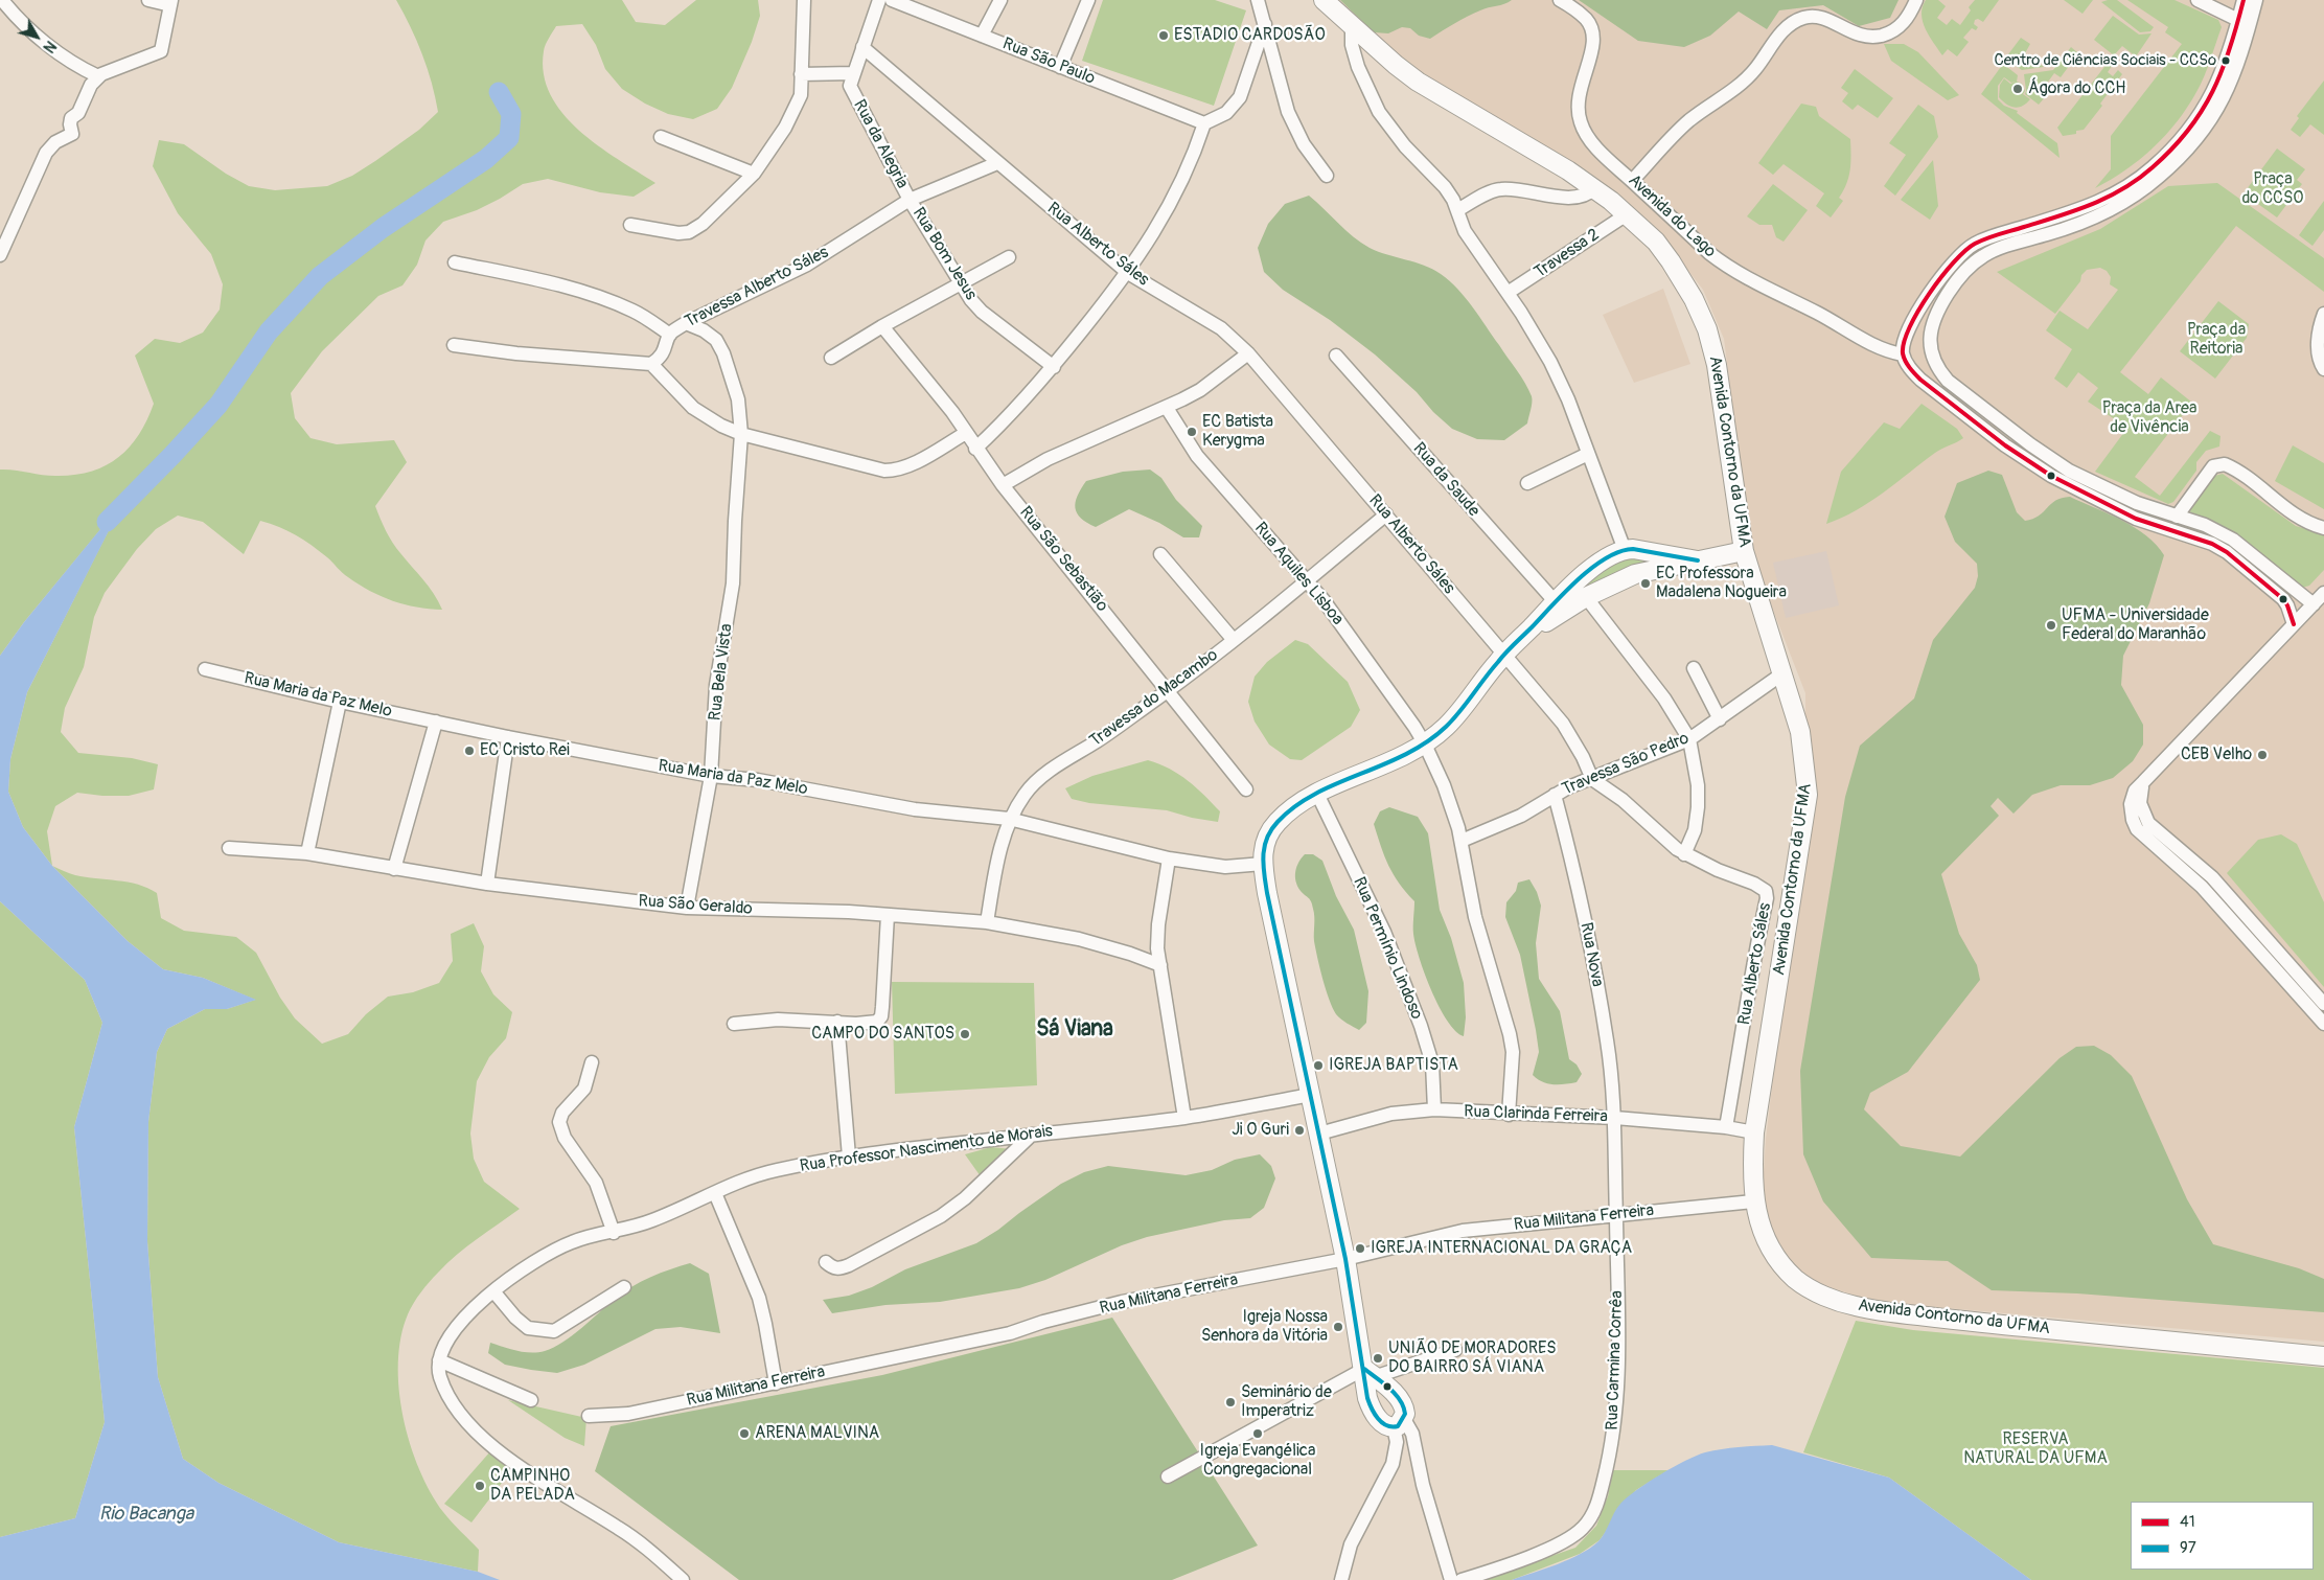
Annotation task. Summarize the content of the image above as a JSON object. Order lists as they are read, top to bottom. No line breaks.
{"streets":{"main road":["Avenida Contorno da UFMA"],"street":["Rua São Paulo","Rua da Alegria","Avenida do Lago","Rua Alberto Sáles","Rua Bom Jesus","Travessa 2","Travessa Alberto Sáles","Rua da Saude","Rua São Sebastião","Rua Aquiles Lisboa","Rua Bela Vista","Rua Maria da Paz Melo","Travessa do Macambo","Travessa São Pedro","Rua São Geraldo","Rua Permínio Lindoso","Rua Nova","Rua Clarinda Ferreira","Rua Professor Nascimento de Morais","Rua Militana Ferreira","Rua Carmina Corrêa"]},"crossings":[["Rua da Alegria","Rua Alberto Sáles"],["Rua da Alegria","Rua Bom Jesus"],["Rua da Alegria","Travessa Alberto Sáles"],["Rua Alberto Sáles","Travessa Alberto Sáles"],["Rua Alberto Sáles","Travessa do Macambo"],["Rua Alberto Sáles","Travessa São Pedro"],["Rua Alberto Sáles","Rua Clarinda Ferreira"],["Rua Bom Jesus","Travessa Alberto Sáles"],["Travessa 2","Avenida Contorno da UFMA"],["Travessa Alberto Sáles","Rua Bela Vista"],["Avenida Contorno da UFMA","Travessa São Pedro"],["Avenida Contorno da UFMA","Rua Clarinda Ferreira"],["Avenida Contorno da UFMA","Rua Militana Ferreira"],["Rua São Sebastião","Travessa do Macambo"],["Rua Aquiles Lisboa","Travessa do Macambo"],["Rua Aquiles Lisboa","Travessa São Pedro"],["Rua Aquiles Lisboa","Rua Clarinda Ferreira"],["Rua Bela Vista","Rua Maria da Paz Melo"],["Rua Bela Vista","Rua São Geraldo"],["Rua Maria da Paz Melo","Travessa do Macambo"],["Travessa do Macambo","Rua São Geraldo"],["Travessa São Pedro","Rua Nova"],["Rua Permínio Lindoso","Rua Clarinda Ferreira"],["Rua Nova","Rua Clarinda Ferreira"],["Rua Nova","Rua Carmina Corrêa"],["Rua Clarinda Ferreira","Rua Carmina Corrêa"],["Rua Militana Ferreira","Rua Carmina Corrêa"]],"districts":["Sá Viana"],"water":["Rio Bacanga"],"parks":["Praça do CCSO","Praça da Reitoria","Praça da Area de Vivência","RESERVA NATURAL DA UFMA"],"places":["ESTADIO CARDOSÃO","Centro de Ciências Sociais - CCSo","Ágora do CCH","EC Batista Kerygma","EC Professora Madalena Nogueira","UFMA - Universidade Federal do Maranhão","EC Cristo Rei","CEB Velho","CAMPO DO SANTOS","IGREJA BAPTISTA","Ji O Guri","IGREJA INTERNACIONAL DA GRAÇA","Igreja Nossa Senhora da Vitória","UNIÃO DE MORADORES DO BAIRRO SÁ VIANA","Seminário de Imperatriz","ARENA MALVINA","Igreja Evangélica Congregacional","CAMPINHO DA PELADA"],"lines":["transit line 41","transit line 97"],"legend":["41","97"],"north":"bottom right"}
